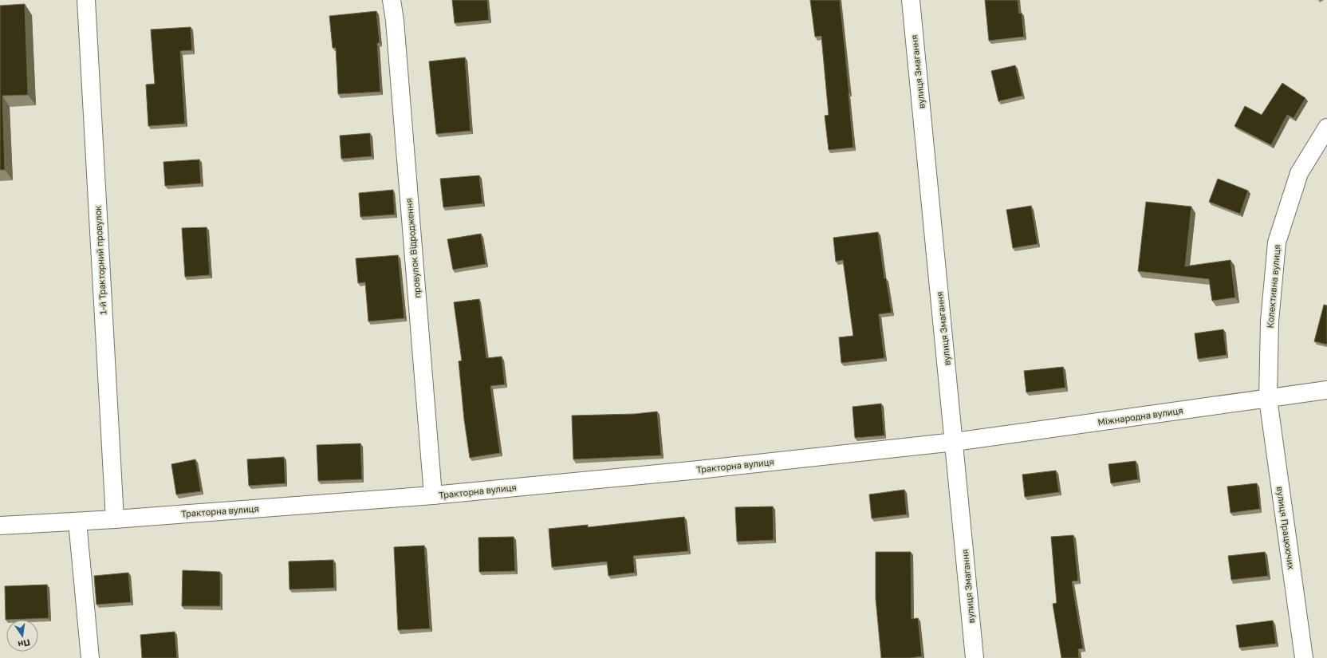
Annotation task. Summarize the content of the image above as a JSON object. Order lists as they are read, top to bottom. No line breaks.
{"streets":{"street":["вулиця Змагання","провулок Відродження","1-й Тракторний провулок","Колективна вулиця","Міжнародна вулиця","Тракторна вулиця","вулиця Працюючих"]},"crossings":[["вулиця Змагання","Міжнародна вулиця"],["вулиця Змагання","Тракторна вулиця"],["провулок Відродження","Тракторна вулиця"],["1-й Тракторний провулок","Тракторна вулиця"],["Колективна вулиця","Міжнародна вулиця"],["Колективна вулиця","вулиця Працюючих"],["Міжнародна вулиця","Тракторна вулиця"],["Міжнародна вулиця","вулиця Працюючих"]],"north":"bottom"}
